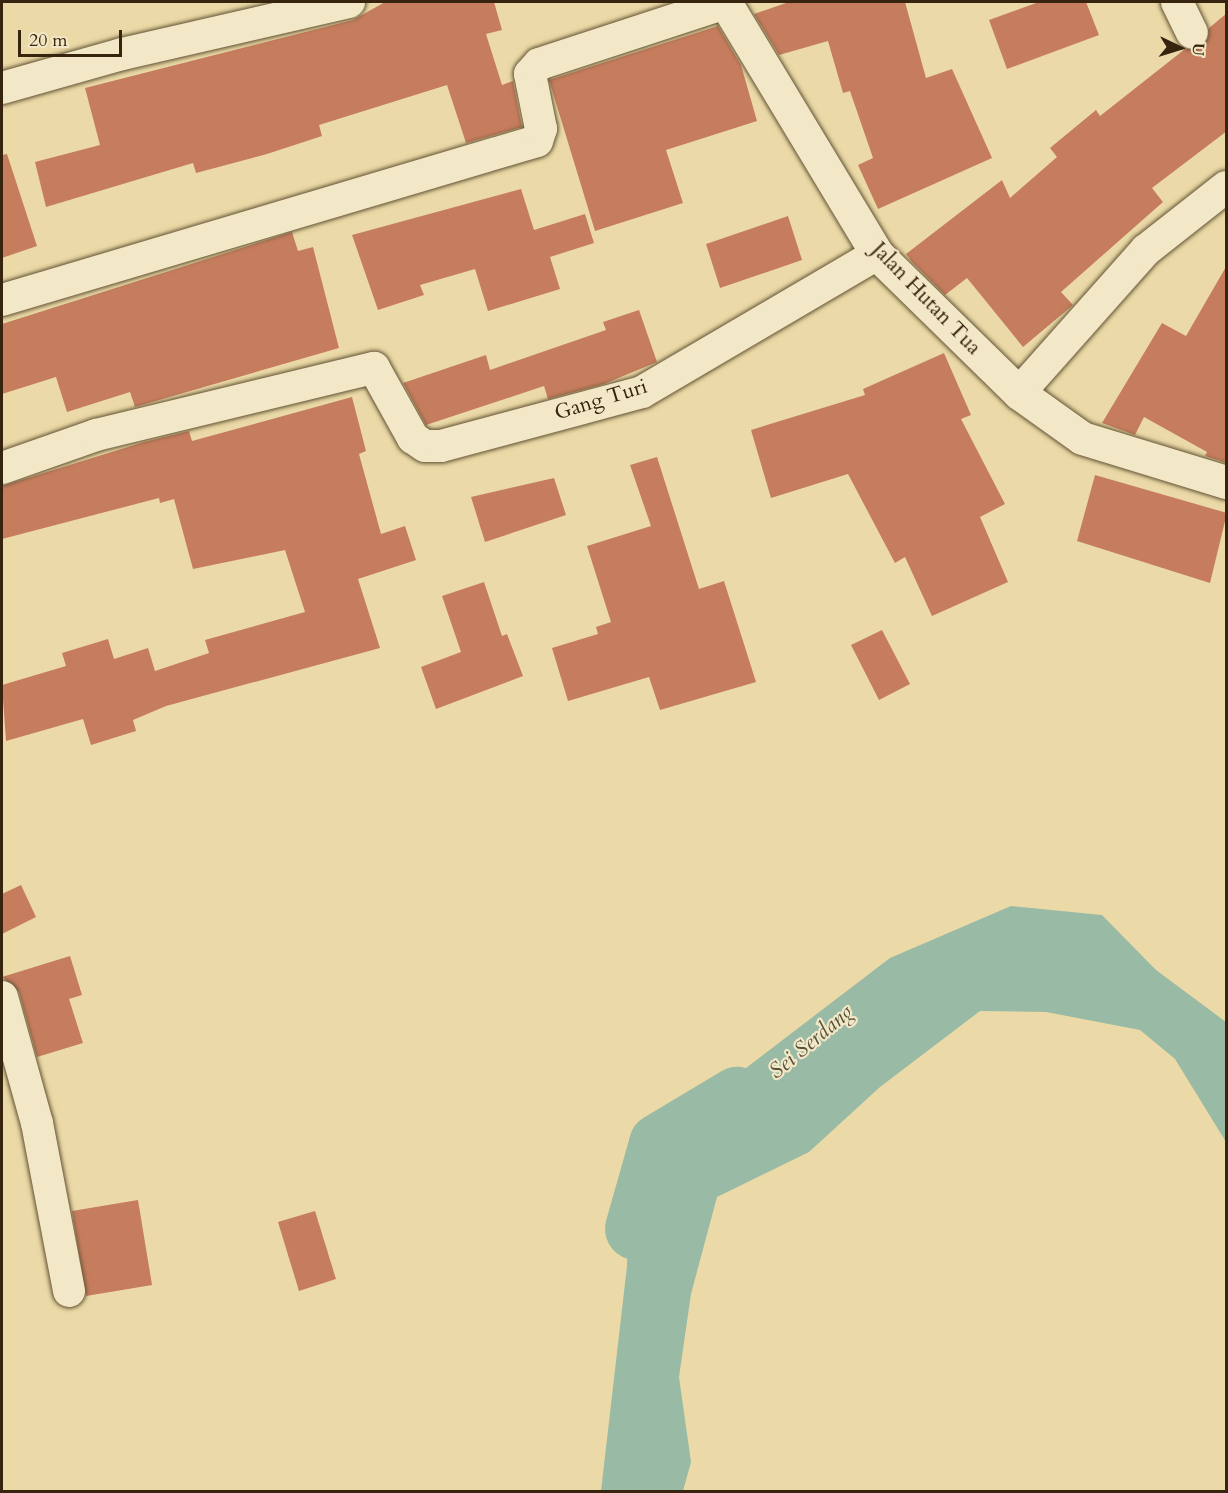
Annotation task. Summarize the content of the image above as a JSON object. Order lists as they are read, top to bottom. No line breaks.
{"streets":{"street":["Jalan Hutan Tua","Gang Turi"]},"crossings":[["Jalan Hutan Tua","Gang Turi"]],"water":["Sei Serdang"],"scale_bar":"20 m","north":"right"}
